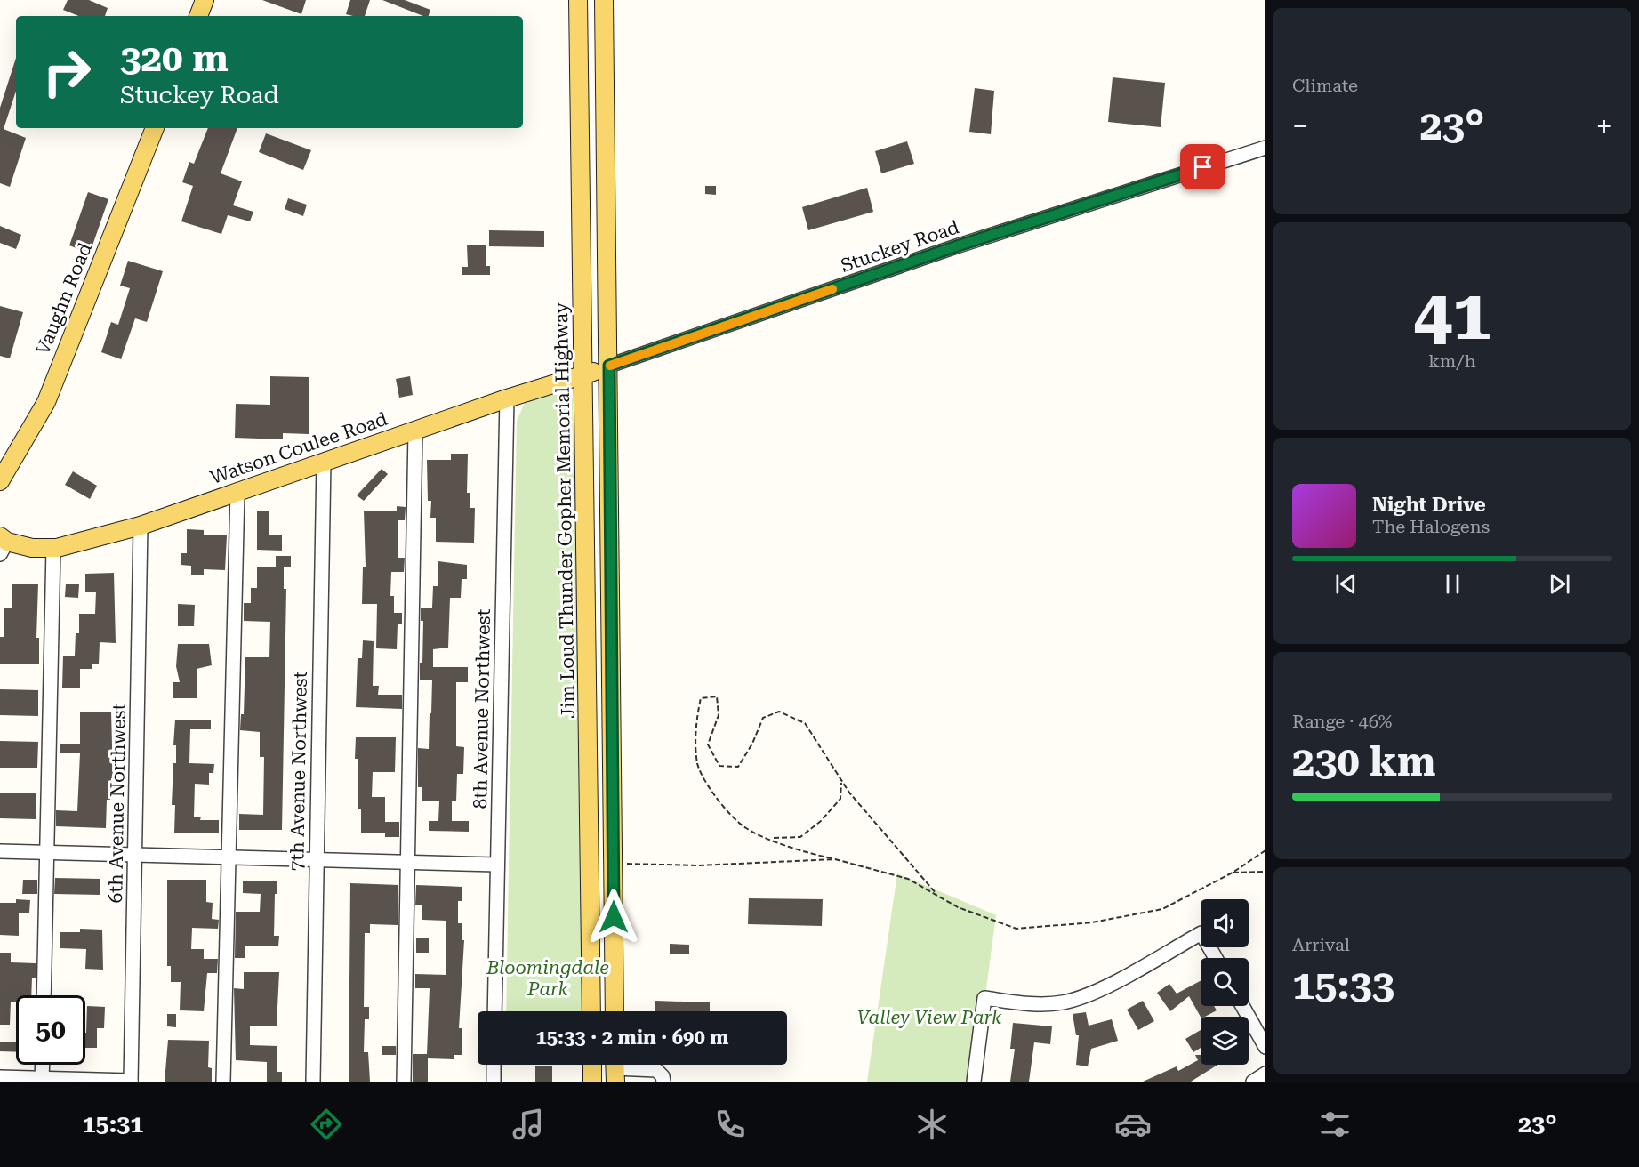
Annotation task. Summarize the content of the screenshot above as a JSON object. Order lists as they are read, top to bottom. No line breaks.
{"streets":{"main road":["Vaughn Road","Watson Coulee Road","Jim Loud Thunder Gopher Memorial Highway"],"street":["Stuckey Road","8th Avenue Northwest","7th Avenue Northwest","6th Avenue Northwest"]},"crossings":[["Stuckey Road","Watson Coulee Road"],["Watson Coulee Road","Jim Loud Thunder Gopher Memorial Highway"],["Watson Coulee Road","8th Avenue Northwest"],["Watson Coulee Road","7th Avenue Northwest"],["Watson Coulee Road","6th Avenue Northwest"]],"parks":["Bloomingdale Park","Valley View Park"],"page":{"tile":["Climate",["41","km/h"],["Range · 46%","230 km"],["Arrival","15:33"]],"turn":["320 m","Stuckey Road"],"heat":["−","23°","+"],"song":["Night Drive","The Halogens"],"limit":"50","trip":"15:33 · 2 min · 690 m","tabs":["15:31","23°"]}}
